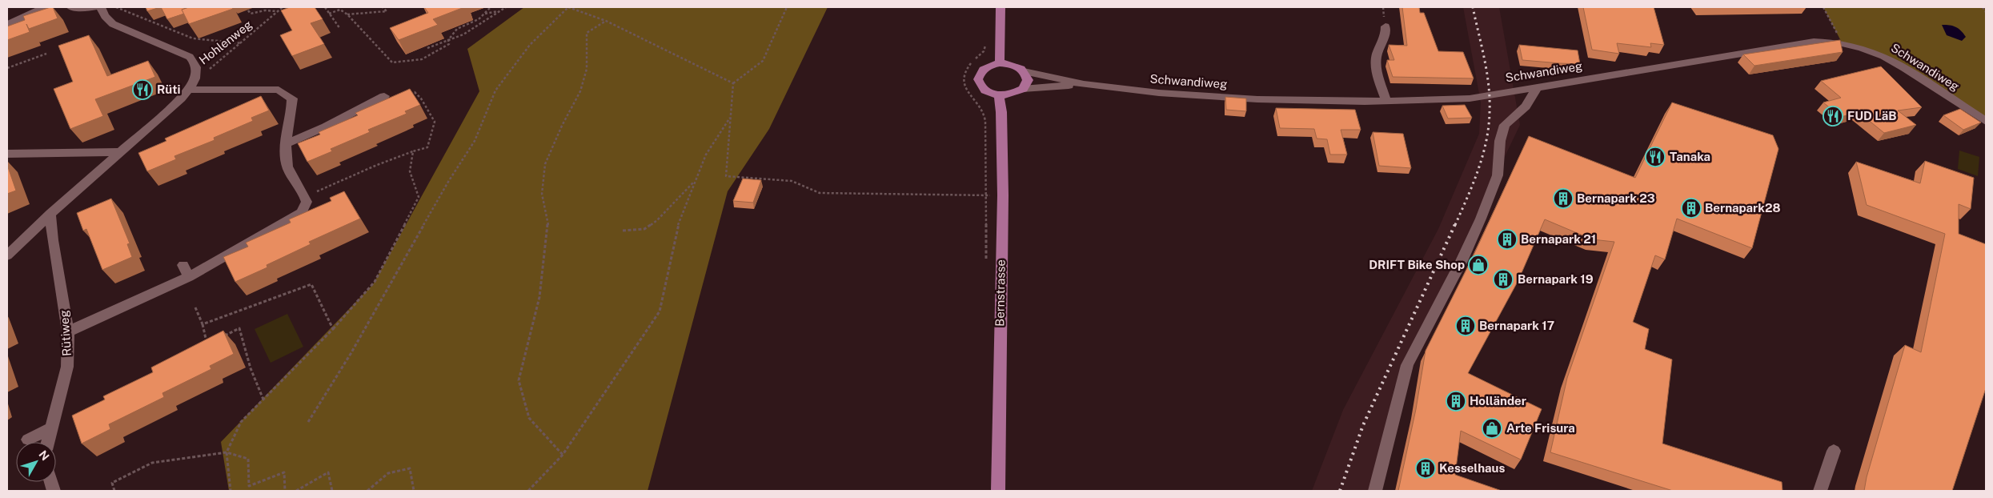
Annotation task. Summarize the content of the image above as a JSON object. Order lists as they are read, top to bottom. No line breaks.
{"streets":{"main road":["Bernstrasse"],"street":["Schwandiweg","Rütiweg"],"path":["Hohlenweg"]},"crossings":[["Schwandiweg","Bernstrasse"]],"places":{"restaurant":["Rüti","FUD LäB","Tanaka"],"building":["Bernapark 23","Bernapark28","Bernapark 21","Bernapark 19","Bernapark 17","Holländer","Kesselhaus"],"shop":["DRIFT Bike Shop","Arte Frisura"]},"north":"top right"}
